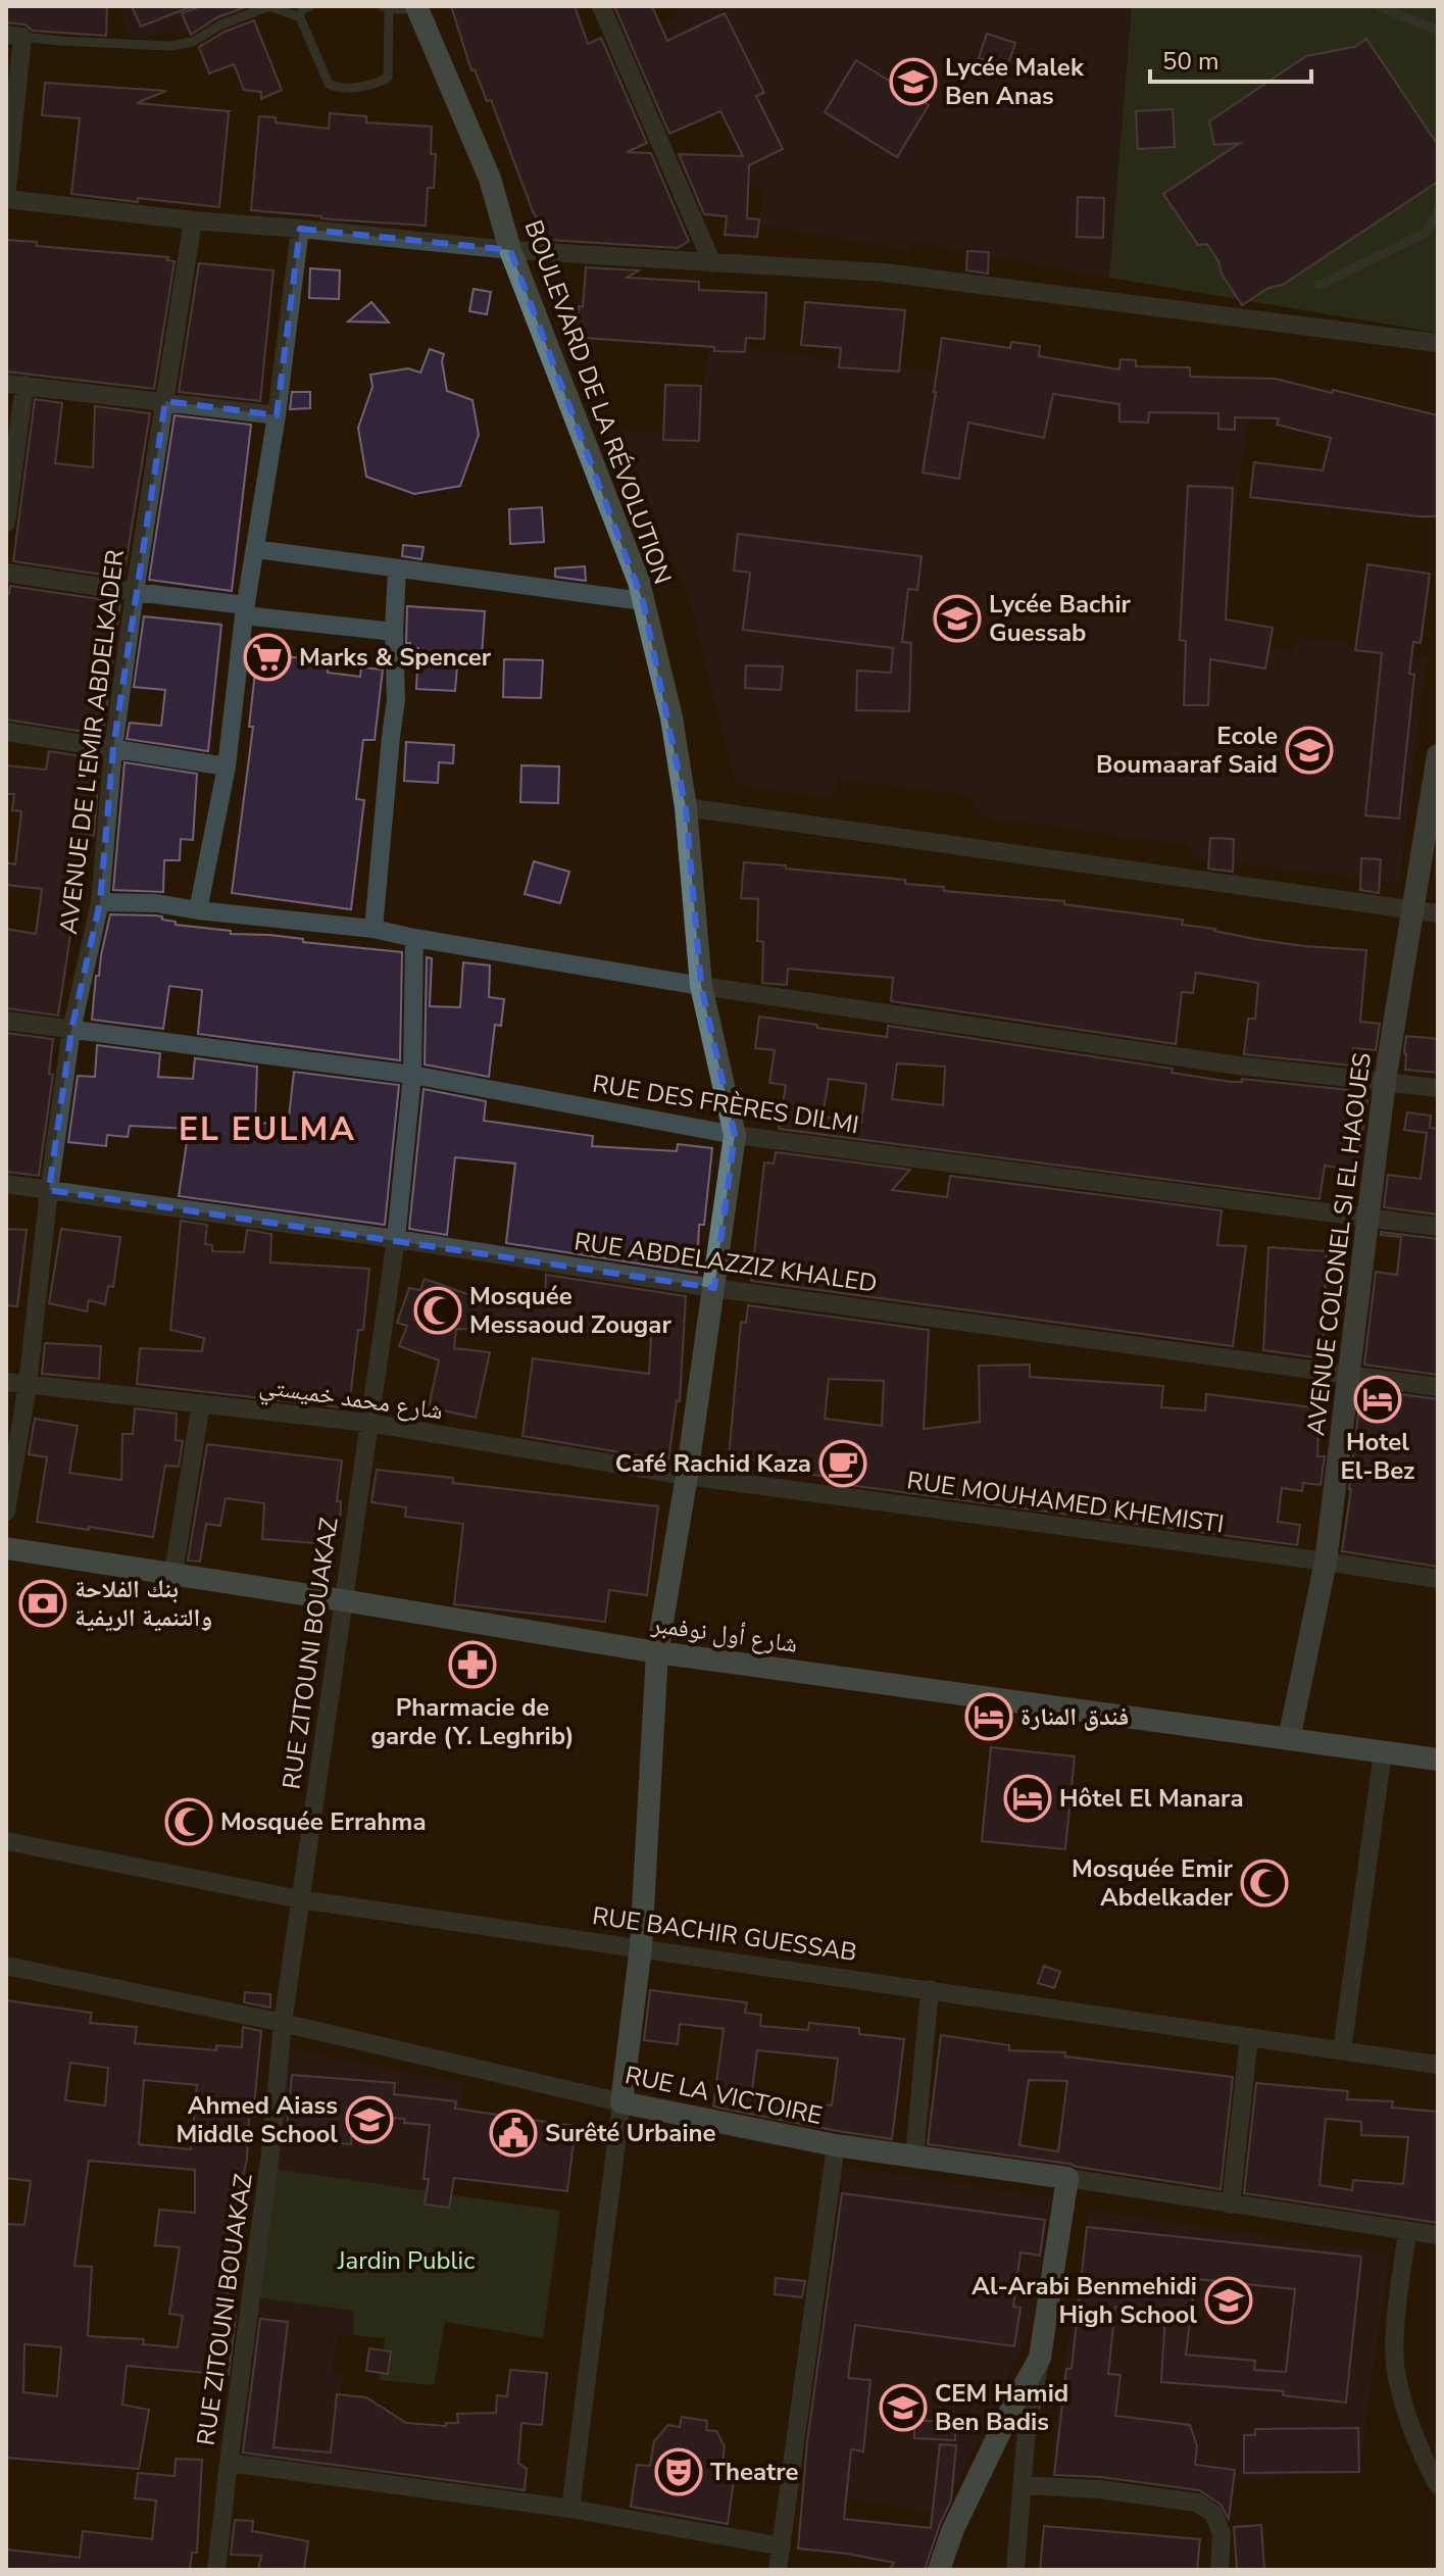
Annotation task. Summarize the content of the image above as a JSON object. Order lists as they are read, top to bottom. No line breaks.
{"streets":{"main road":["BOULEVARD DE LA RÉVOLUTION","AVENUE COLONEL SI EL HAOUES","شارع أول نوفمبر","RUE LA VICTOIRE"],"street":["AVENUE DE L'EMIR ABDELKADER","RUE DES FRÈRES DILMI","RUE ABDELAZZIZ KHALED","شارع محمد خميستي","RUE MOUHAMED KHEMISTI","RUE ZITOUNI BOUAKAZ","RUE BACHIR GUESSAB"]},"crossings":[["BOULEVARD DE LA RÉVOLUTION","RUE DES FRÈRES DILMI"],["BOULEVARD DE LA RÉVOLUTION","RUE ABDELAZZIZ KHALED"],["BOULEVARD DE LA RÉVOLUTION","شارع محمد خميستي"],["BOULEVARD DE LA RÉVOLUTION","RUE MOUHAMED KHEMISTI"],["BOULEVARD DE LA RÉVOLUTION","شارع أول نوفمبر"],["BOULEVARD DE LA RÉVOLUTION","RUE BACHIR GUESSAB"],["BOULEVARD DE LA RÉVOLUTION","RUE LA VICTOIRE"],["AVENUE DE L'EMIR ABDELKADER","RUE DES FRÈRES DILMI"],["AVENUE DE L'EMIR ABDELKADER","RUE ABDELAZZIZ KHALED"],["AVENUE DE L'EMIR ABDELKADER","شارع محمد خميستي"],["RUE DES FRÈRES DILMI","AVENUE COLONEL SI EL HAOUES"],["RUE DES FRÈRES DILMI","RUE ZITOUNI BOUAKAZ"],["AVENUE COLONEL SI EL HAOUES","RUE ABDELAZZIZ KHALED"],["AVENUE COLONEL SI EL HAOUES","RUE MOUHAMED KHEMISTI"],["AVENUE COLONEL SI EL HAOUES","شارع أول نوفمبر"],["RUE ABDELAZZIZ KHALED","RUE ZITOUNI BOUAKAZ"],["شارع محمد خميستي","RUE MOUHAMED KHEMISTI"],["شارع محمد خميستي","RUE ZITOUNI BOUAKAZ"],["شارع أول نوفمبر","RUE ZITOUNI BOUAKAZ"],["RUE ZITOUNI BOUAKAZ","RUE BACHIR GUESSAB"],["RUE ZITOUNI BOUAKAZ","RUE LA VICTOIRE"]],"districts":["EL EULMA"],"parks":["Jardin Public"],"places":{"school or university":["Lycée Malek Ben Anas","Lycée Bachir Guessab","Ecole Boumaaraf Said","Ahmed Aiass Middle School","Al-Arabi Benmehidi High School","CEM Hamid Ben Badis"],"supermarket":["Marks & Spencer"],"mosque":["Mosquée Messaoud Zougar","Mosquée Errahma","Mosquée Emir Abdelkader"],"hotel":["Hotel El-Bez","فندق المنارة","Hôtel El Manara"],"cafe":["Café Rachid Kaza"],"bank":["بنك الفلاحة والتنمية الريفية"],"pharmacy":["Pharmacie de garde (Y. Leghrib)"],"public building":["Surêté Urbaine"],"theatre":["Theatre"]},"scale_bar":"50 m"}
